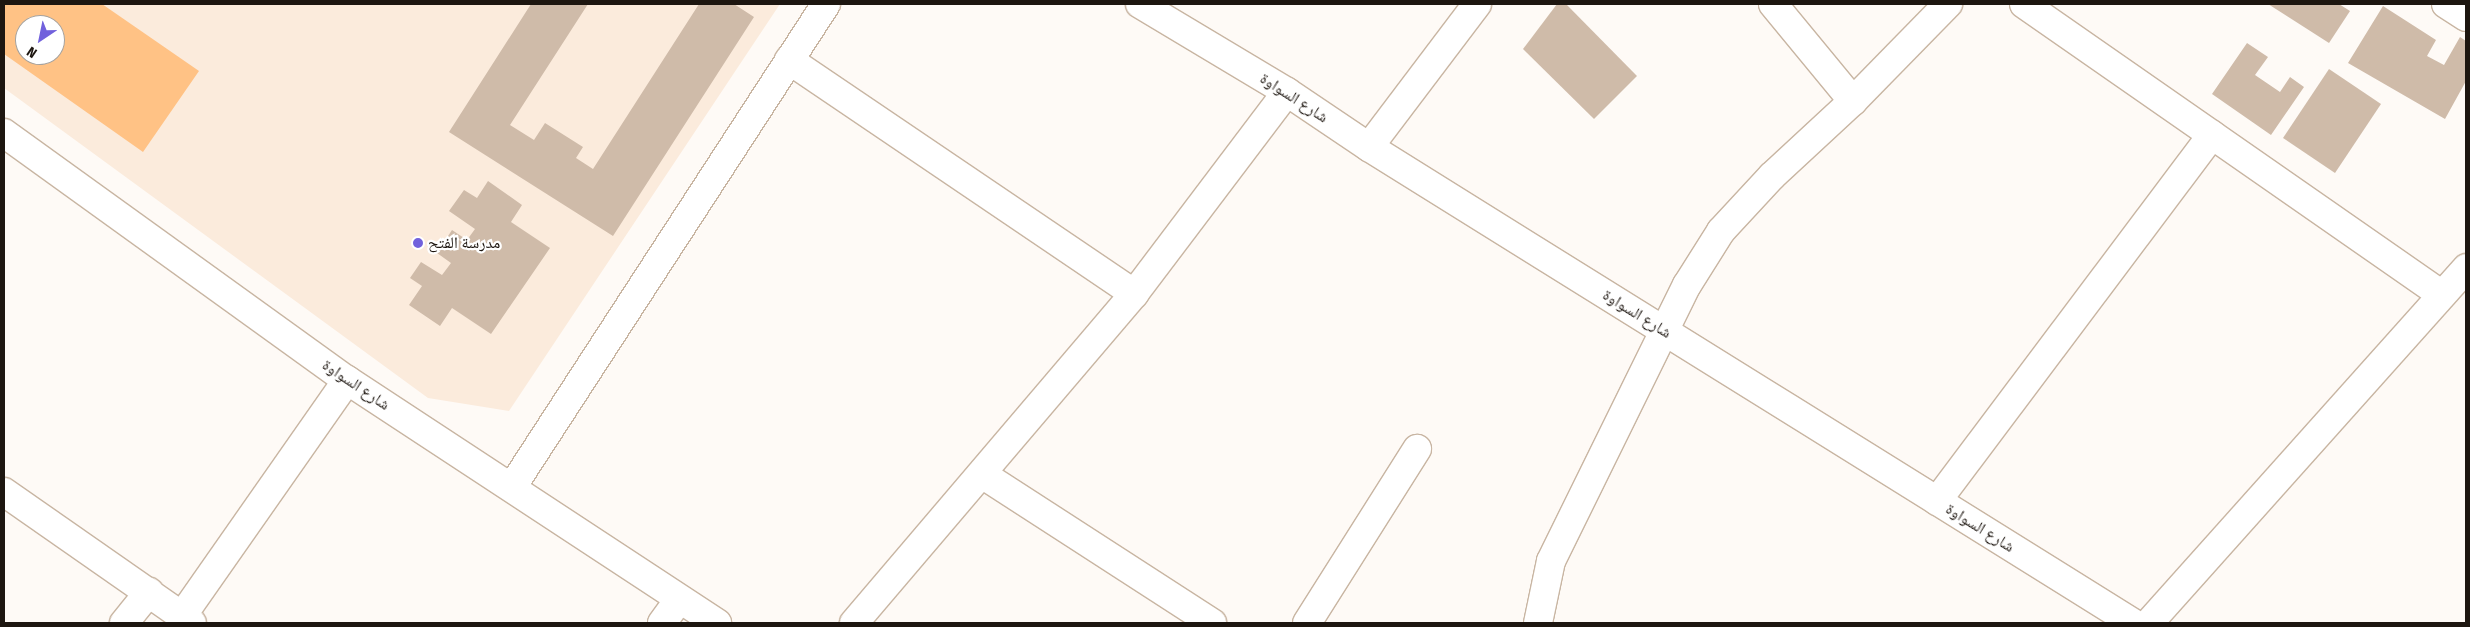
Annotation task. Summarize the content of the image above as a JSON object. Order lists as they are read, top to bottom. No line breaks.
{"streets":{"street":["شارع السواوة"]},"places":["مدرسة الفتح"],"north":"bottom left"}
